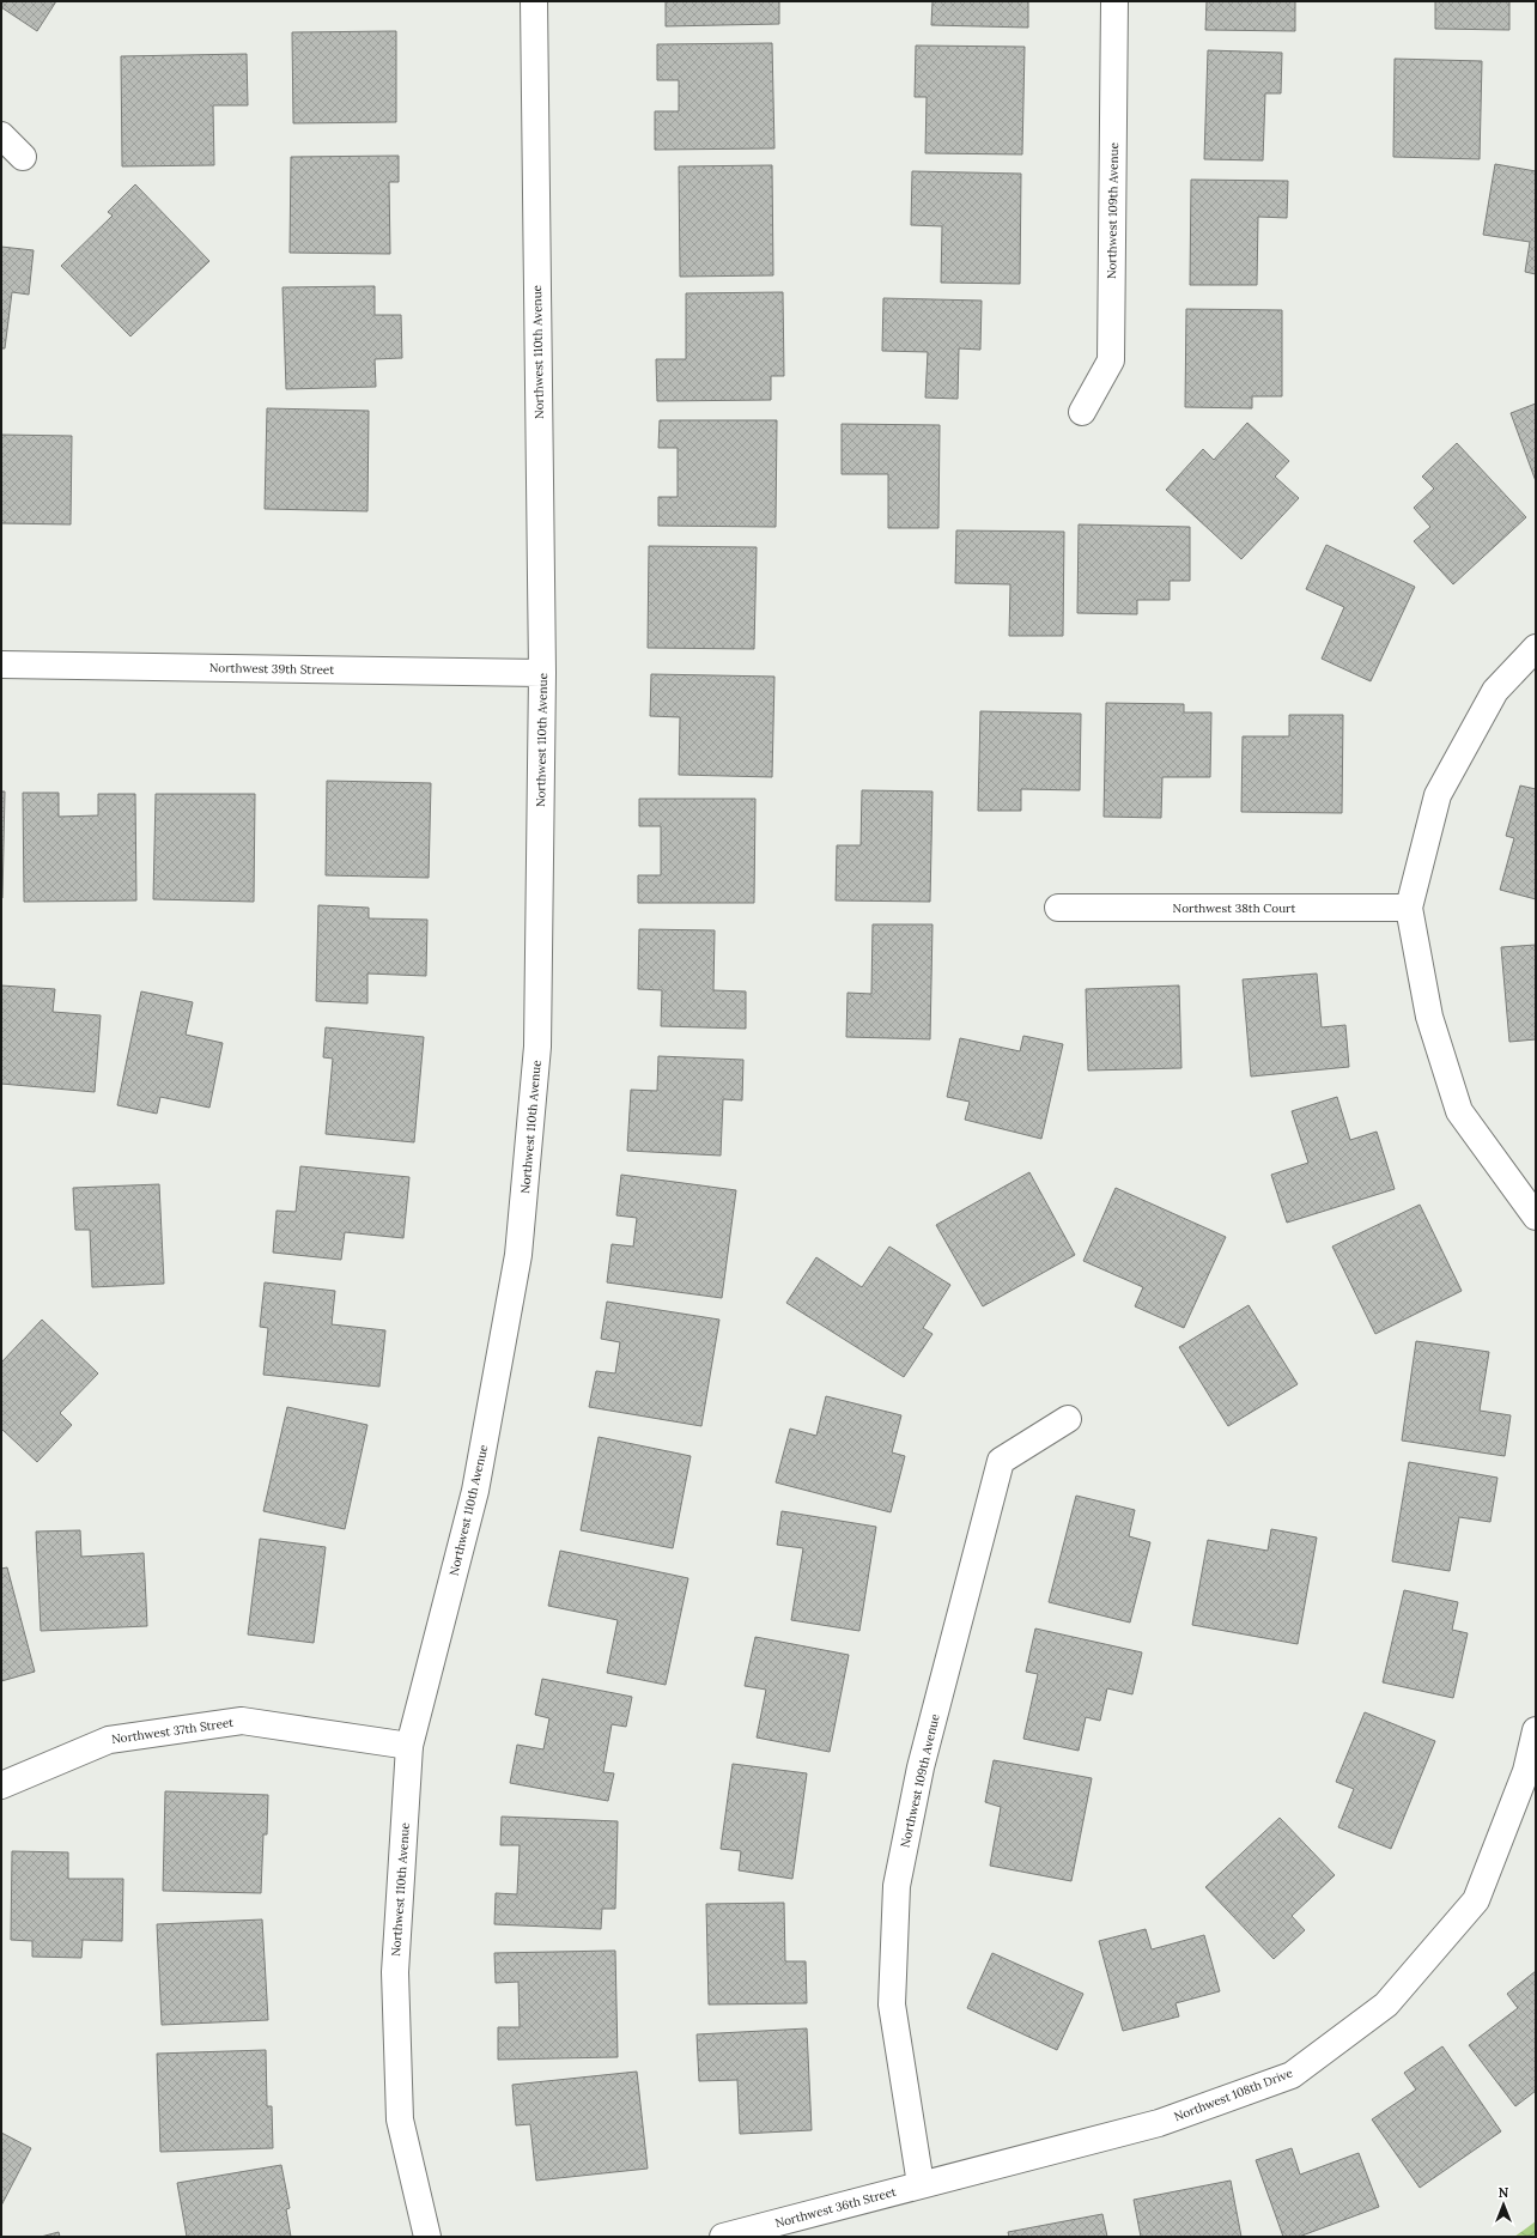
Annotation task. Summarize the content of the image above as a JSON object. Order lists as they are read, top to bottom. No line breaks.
{"streets":{"street":["Northwest 109th Avenue","Northwest 110th Avenue","Northwest 39th Street","Northwest 38th Court","Northwest 37th Street","Northwest 108th Drive","Northwest 36th Street"]},"crossings":[["Northwest 109th Avenue","Northwest 108th Drive"],["Northwest 109th Avenue","Northwest 36th Street"],["Northwest 110th Avenue","Northwest 39th Street"],["Northwest 110th Avenue","Northwest 37th Street"],["Northwest 108th Drive","Northwest 36th Street"]],"north":"top"}
